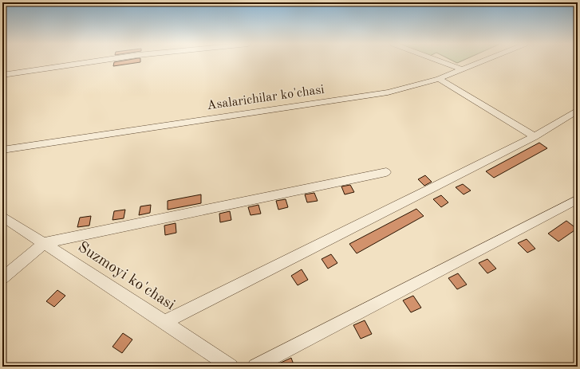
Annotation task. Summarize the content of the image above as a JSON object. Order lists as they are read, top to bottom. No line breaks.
{"streets":{"street":["Asalarichilar ko'chasi","Suzmoyi ko'chasi"]}}
